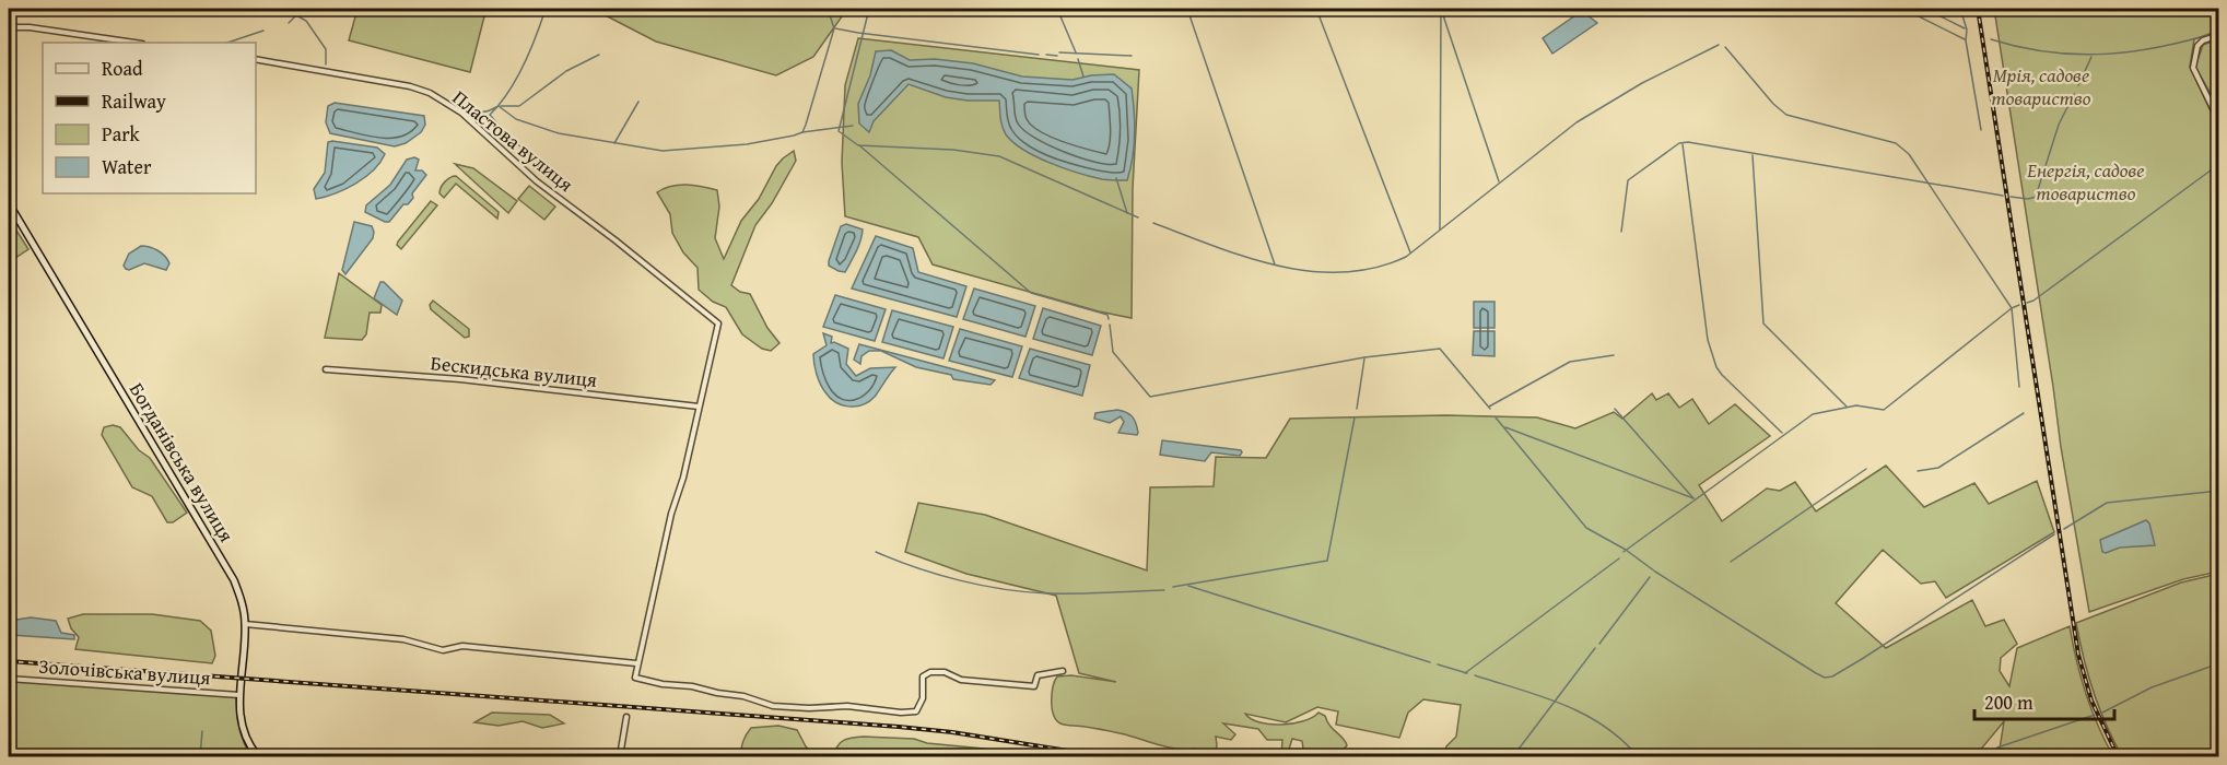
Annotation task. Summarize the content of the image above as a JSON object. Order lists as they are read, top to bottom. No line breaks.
{"streets":{"main road":["Богданівська вулиця"],"street":["Пластова вулиця","Бескидська вулиця","Золочівська вулиця"]},"crossings":[["Пластова вулиця","Бескидська вулиця"],["Богданівська вулиця","Золочівська вулиця"]],"parks":["Мрія, садове товариство","Енергія, садове товариство"],"legend":["Road","Railway","Park","Water"],"scale_bar":"200 m"}
